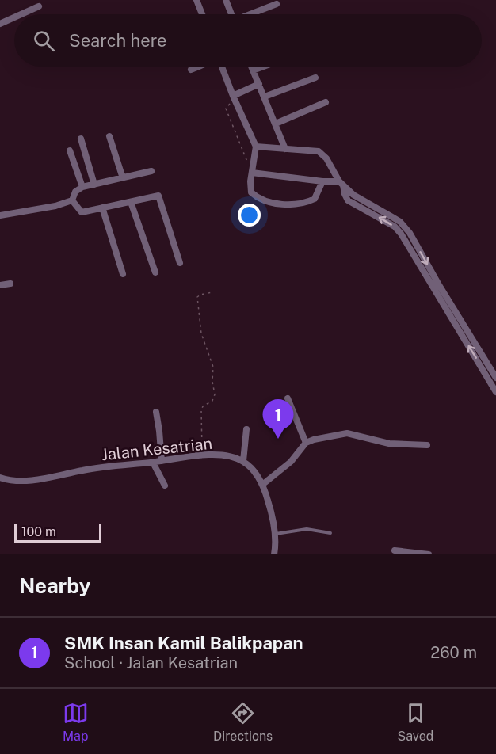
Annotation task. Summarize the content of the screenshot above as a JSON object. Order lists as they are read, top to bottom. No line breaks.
{"streets":{"street":["Jalan Kesatrian"]},"scale_bar":"100 m","page":{"search":"Search here","pins":"1","scale":"100 m","heading":"Nearby","list":[{"mark":"1","name":"SMK Insan Kamil Balikpapan","note":"School · Jalan Kesatrian","value":"260 m"}],"nav":["Map","Directions","Saved"]}}
